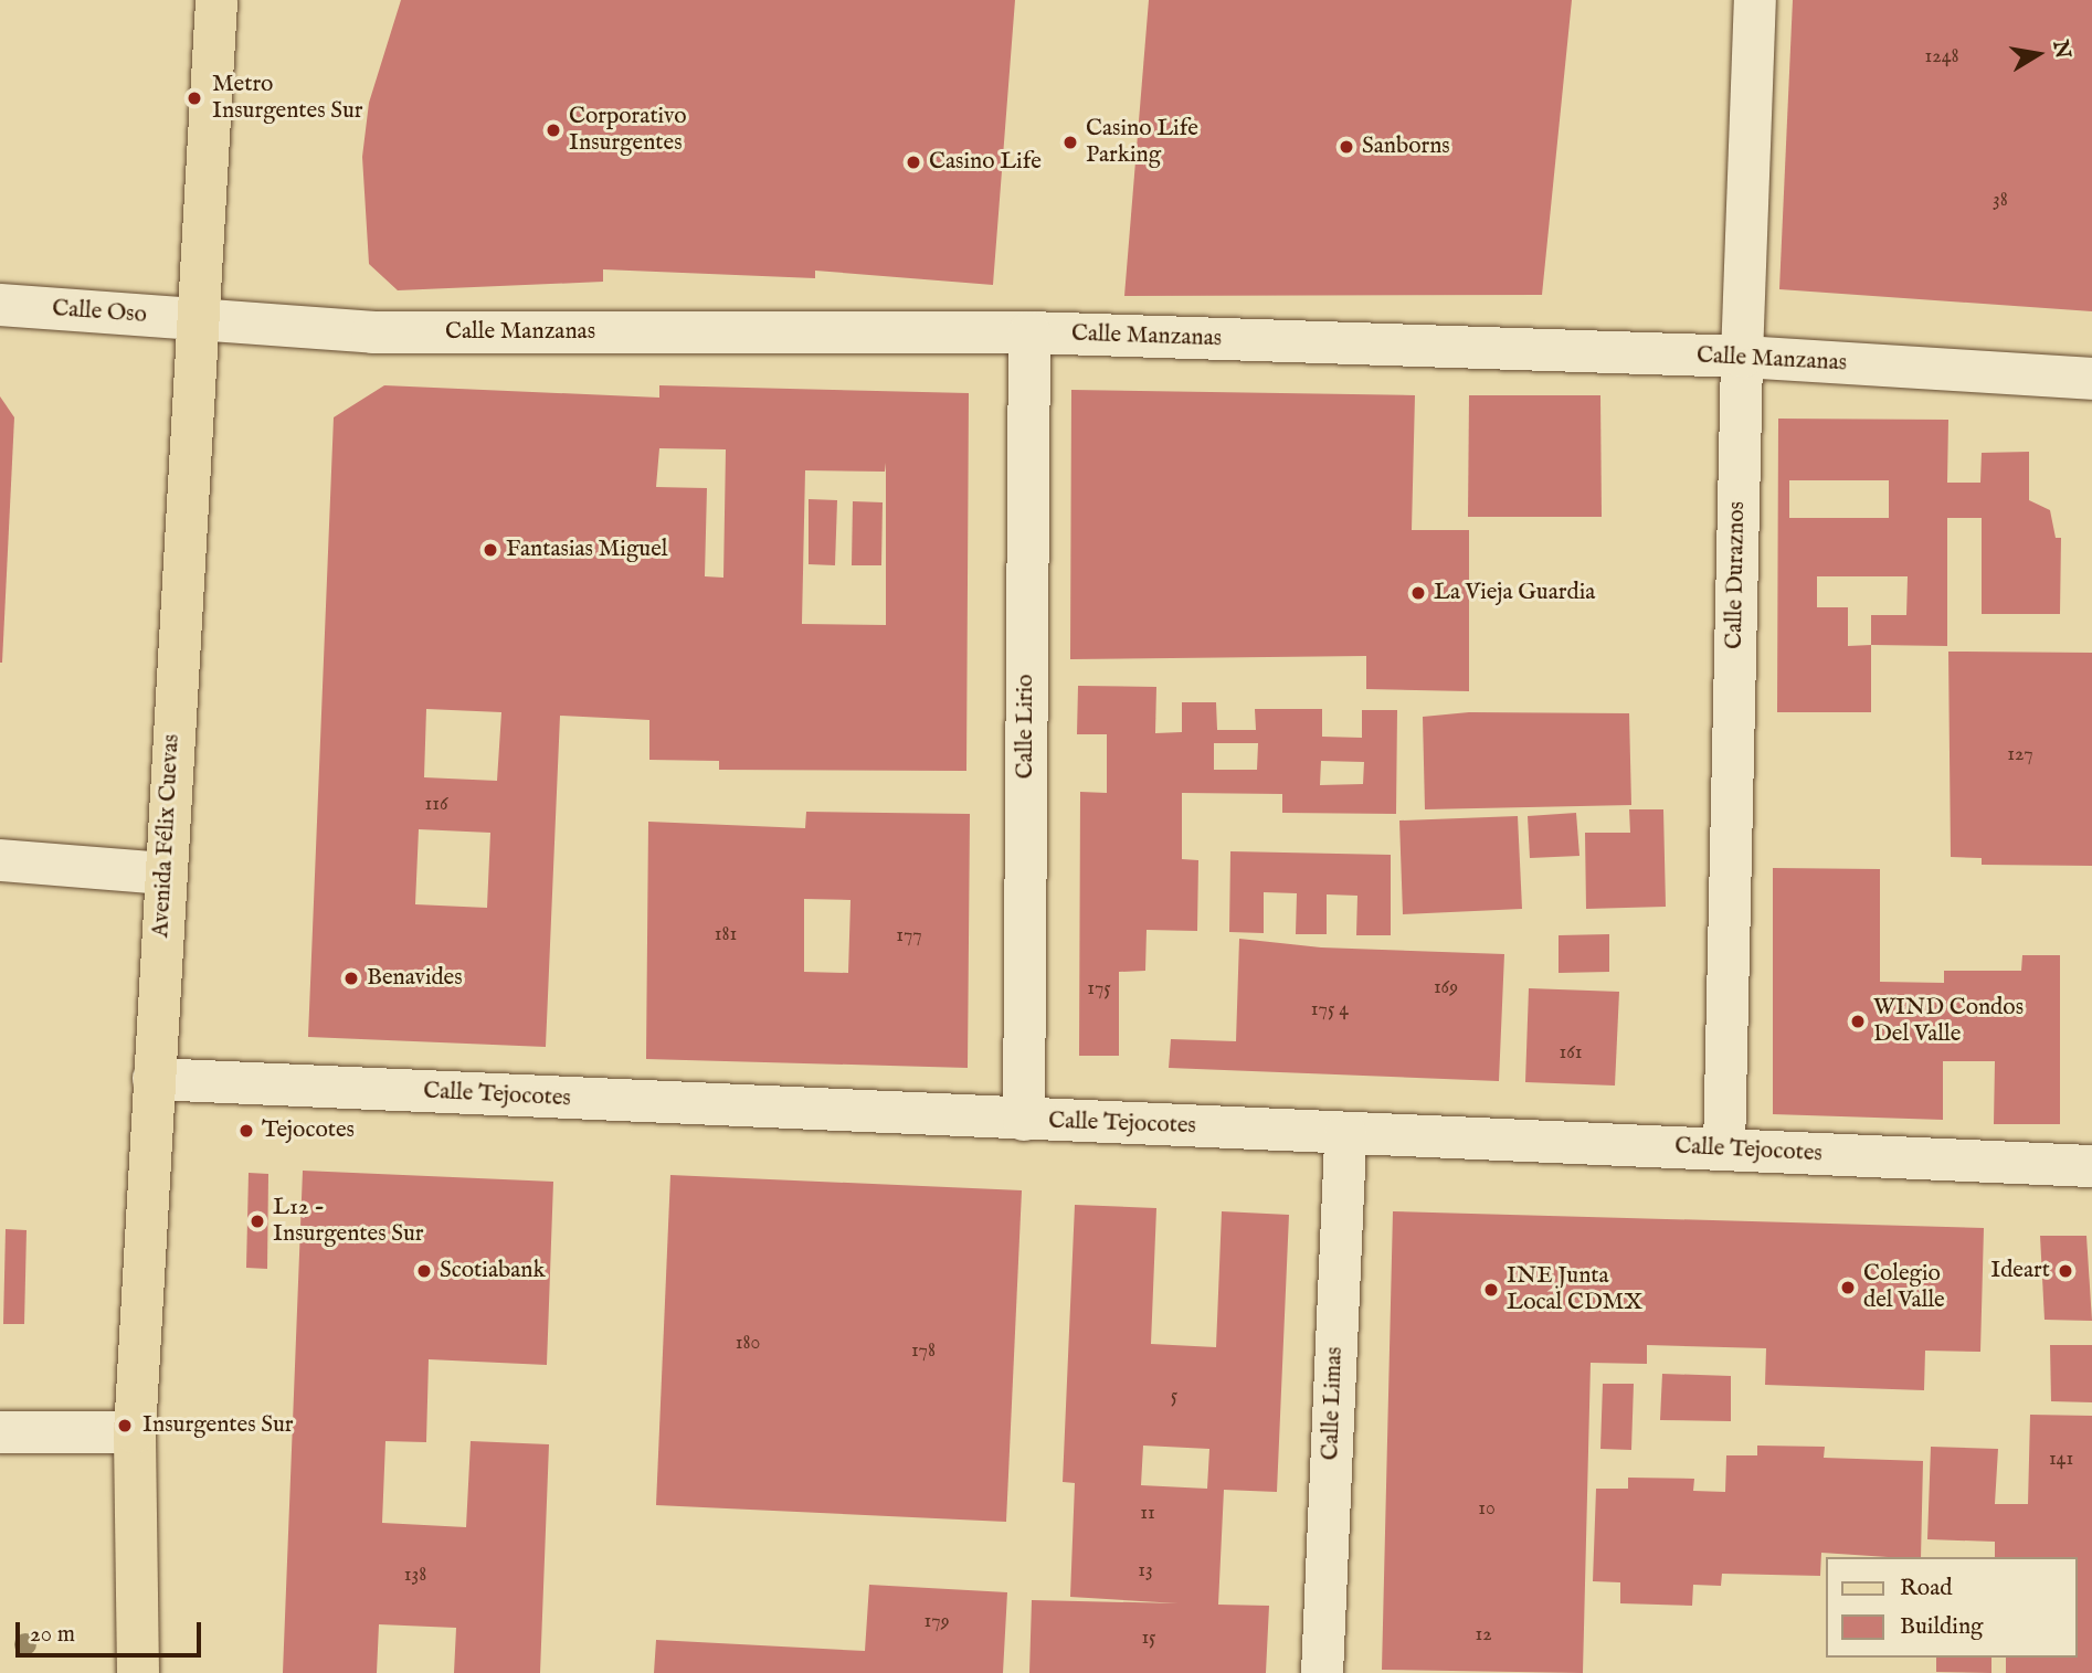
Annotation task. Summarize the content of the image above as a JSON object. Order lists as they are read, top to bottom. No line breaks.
{"streets":{"main road":["Avenida Félix Cuevas"],"street":["Calle Oso","Calle Manzanas","Calle Duraznos","Calle Lirio","Calle Tejocotes","Calle Limas"]},"crossings":[["Calle Oso","Calle Manzanas"],["Calle Oso","Avenida Félix Cuevas"],["Calle Manzanas","Calle Duraznos"],["Calle Manzanas","Calle Lirio"],["Calle Manzanas","Avenida Félix Cuevas"],["Calle Duraznos","Calle Tejocotes"],["Calle Lirio","Calle Tejocotes"],["Avenida Félix Cuevas","Calle Tejocotes"],["Calle Tejocotes","Calle Limas"]],"places":["Metro Insurgentes Sur","Corporativo Insurgentes","Casino Life Parking","Sanborns","Casino Life","Fantasias Miguel","La Vieja Guardia","Benavides","WIND Condos Del Valle","Tejocotes","L12 - Insurgentes Sur","Scotiabank","Ideart","Colegio del Valle","INE Junta Local CDMX","Insurgentes Sur"],"house_numbers":["1248","38","127","116","181","177","169","175","175 4","161","180","178","5","141","10","11","13","138","179","12","15"],"legend":["Road","Building"],"scale_bar":"20 m","north":"right"}
